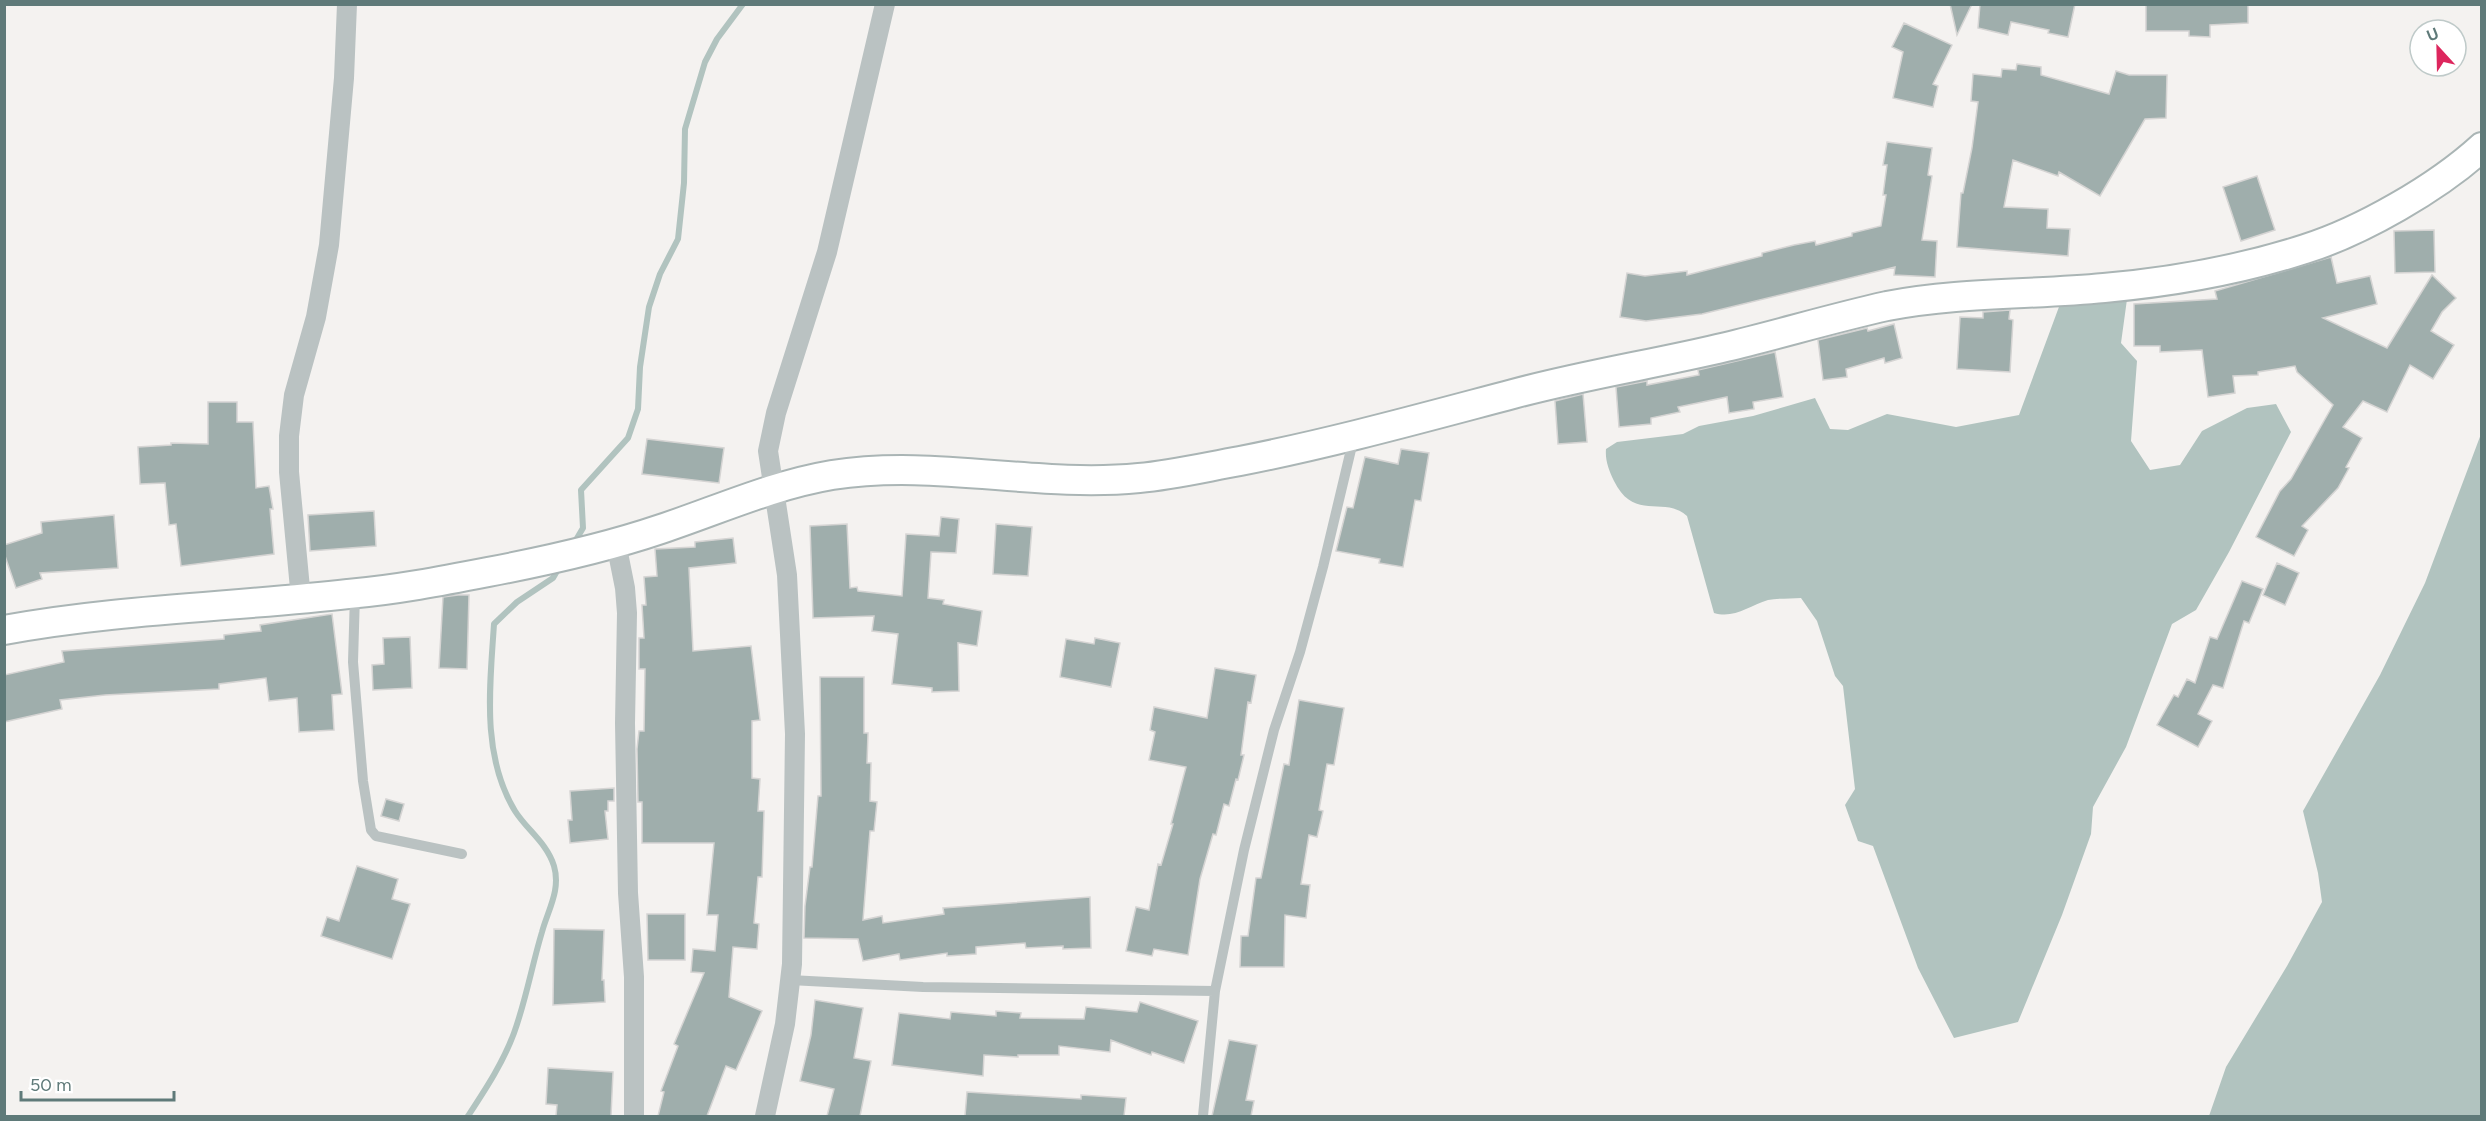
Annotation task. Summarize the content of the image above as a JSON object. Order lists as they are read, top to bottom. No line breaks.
{"scale_bar":"50 m","north":"top"}
